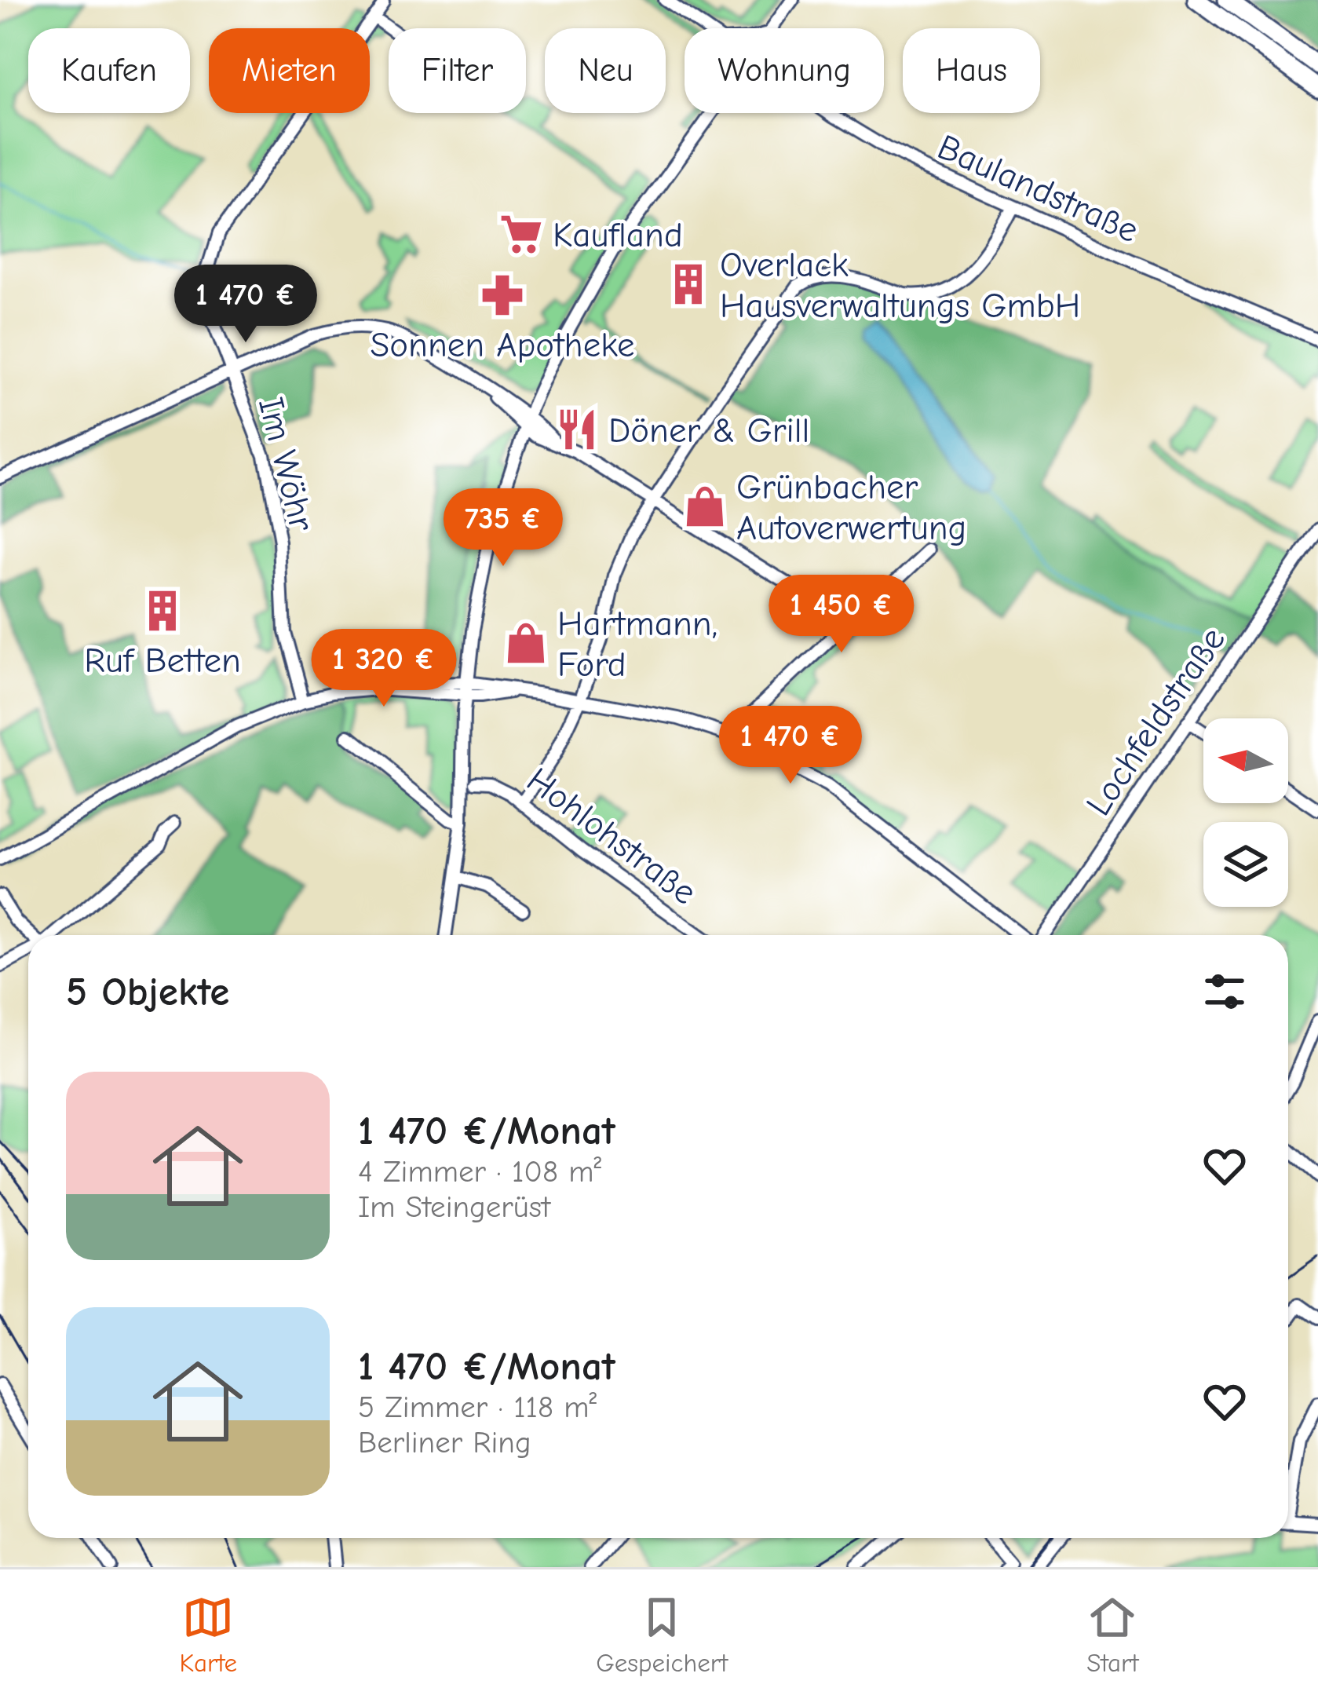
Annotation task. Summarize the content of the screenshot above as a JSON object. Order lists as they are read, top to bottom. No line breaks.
{"streets":{"street":["Baulandstraße","Im Wöhr","Lochfeldstraße","Hohlohstraße"]},"places":{"supermarket":["Kaufland"],"building":["Overlack Hausverwaltungs GmbH","Ruf Betten"],"pharmacy":["Sonnen Apotheke"],"restaurant":["Döner & Grill"],"shop":["Grünbacher Autoverwertung","Hartmann, Ford"]},"north":"left","page":{"chip":["Kaufen","Mieten","Filter","Neu","Wohnung","Haus"],"price":["1 470 €","735 €","1 450 €","1 320 €","1 470 €"],"heading":"5 Objekte","list":[{"name":"1 470 €/Monat","note":"4 Zimmer · 108 m² · Im Steingerüst"},{"name":"1 470 €/Monat","note":"5 Zimmer · 118 m² · Berliner Ring"}],"tabs":["Karte","Gespeichert","Start"]}}
